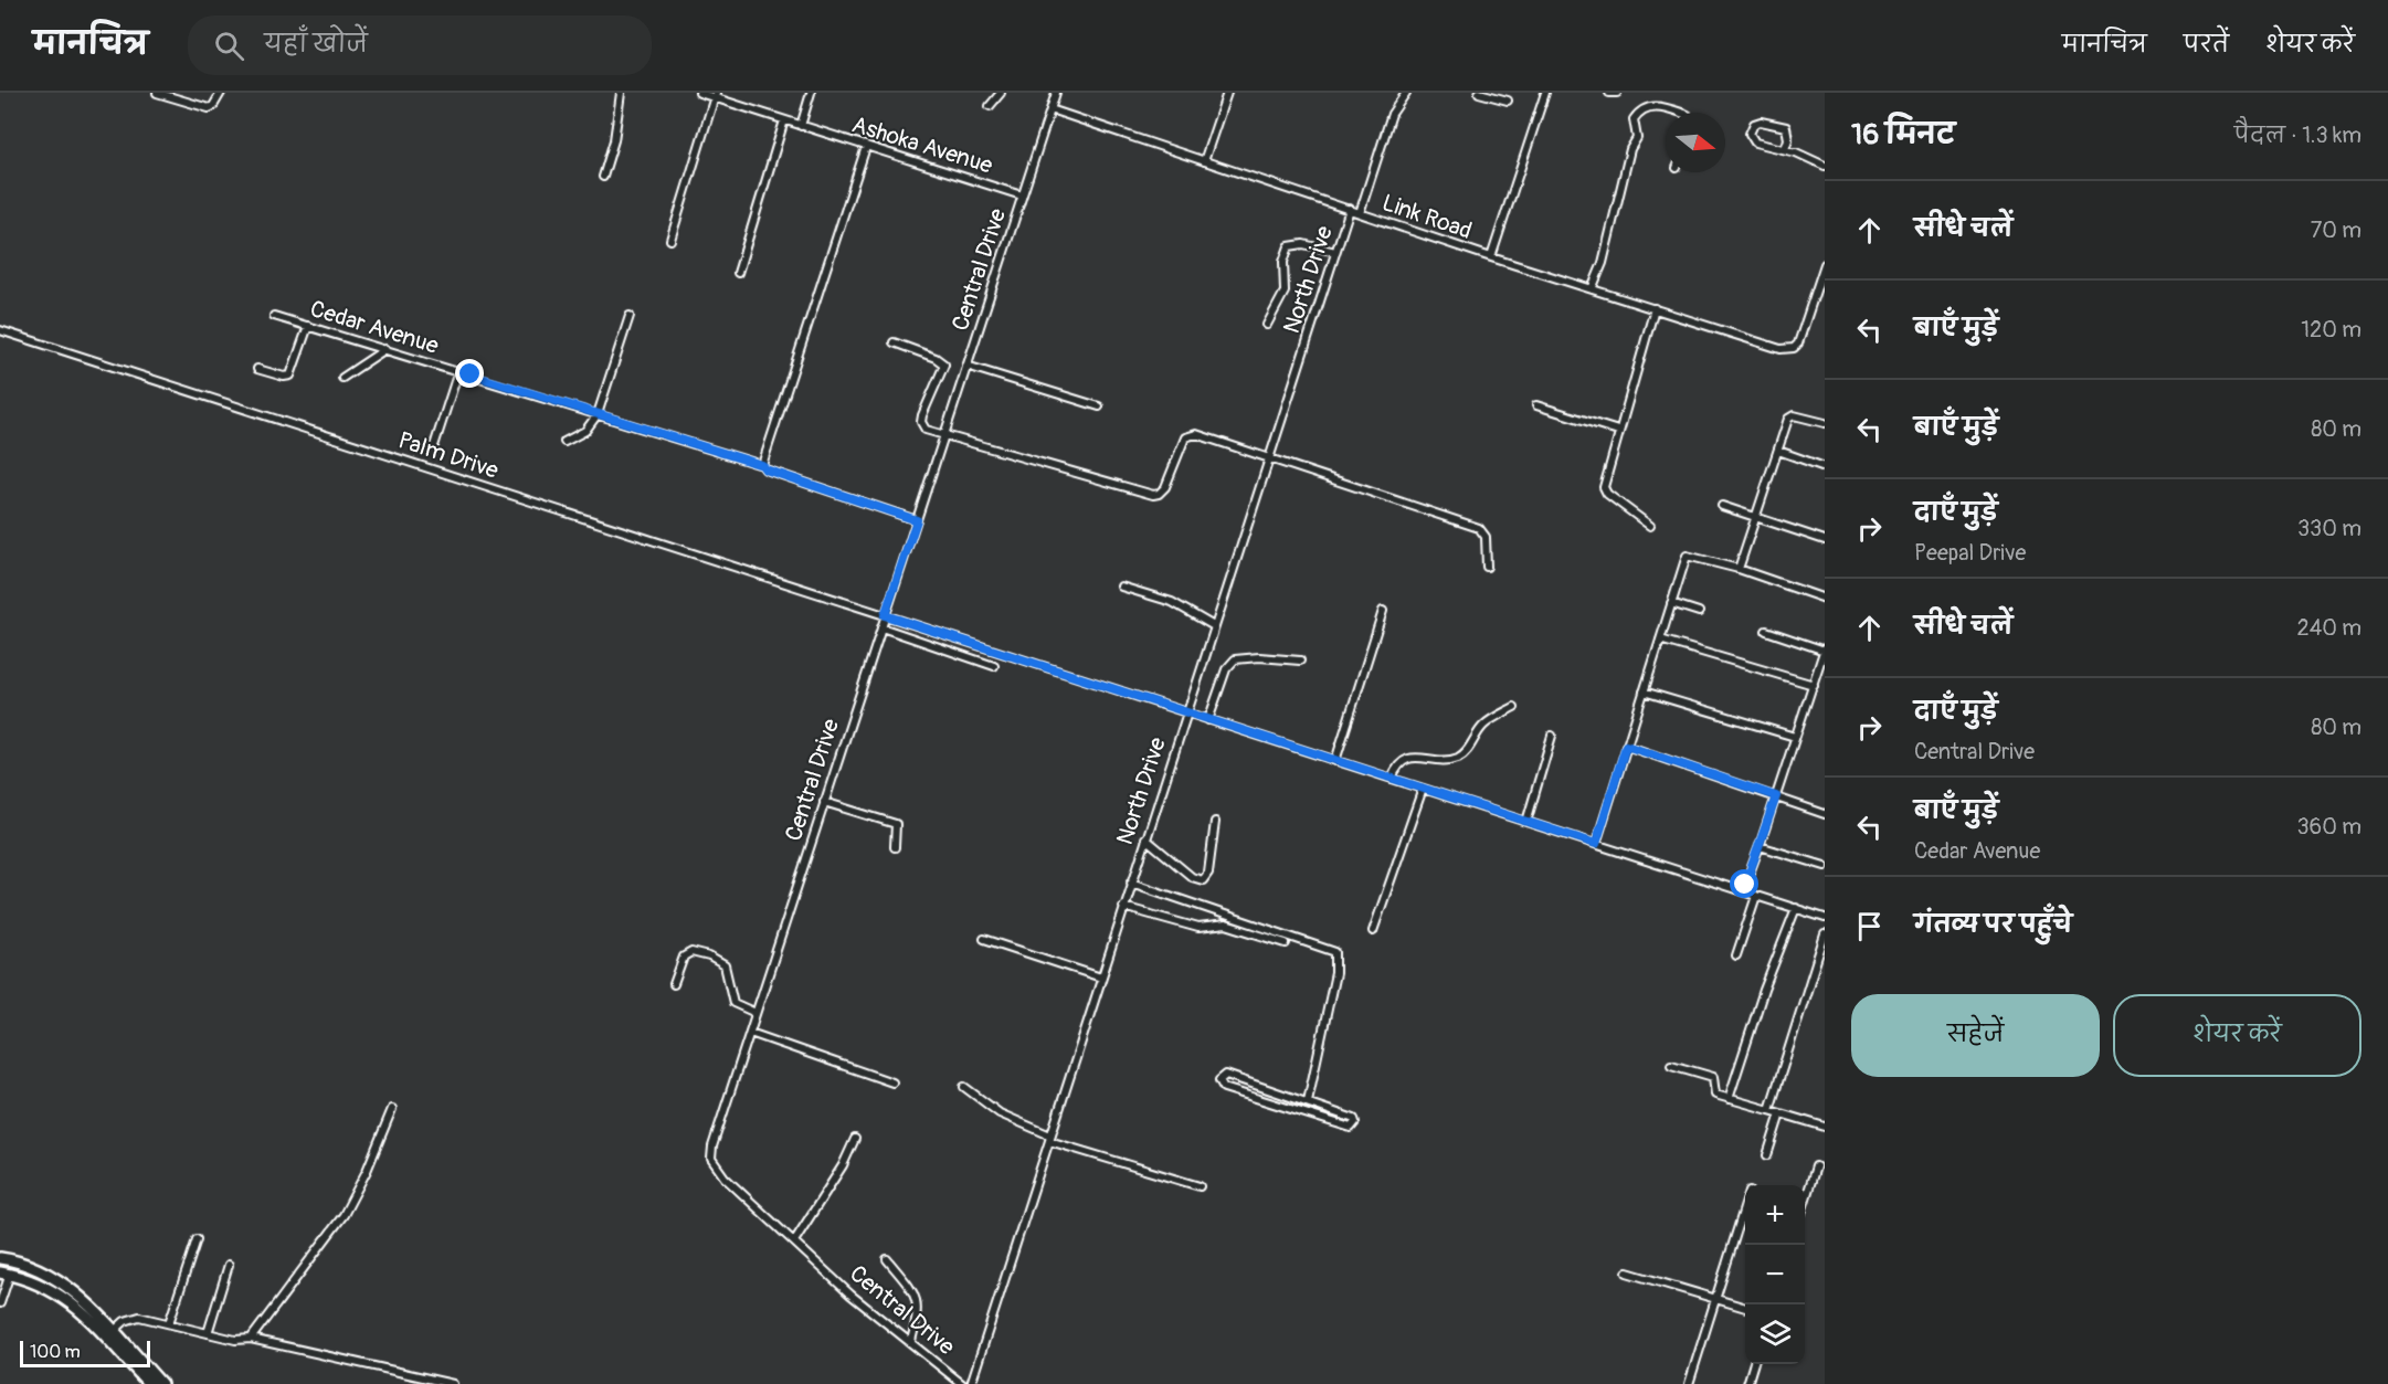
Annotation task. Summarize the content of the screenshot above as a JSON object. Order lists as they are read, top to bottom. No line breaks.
{"streets":{"street":["Ashoka Avenue","Link Road","Central Drive","North Drive","Cedar Avenue","Palm Drive"]},"crossings":[["Ashoka Avenue","Central Drive"],["Link Road","Central Drive"],["Link Road","North Drive"],["Central Drive","Cedar Avenue"],["Central Drive","Palm Drive"],["North Drive","Palm Drive"]],"scale_bar":"100 m","north":"right","page":{"header":"मानचित्र","search":"यहाँ खोजें","nav":["मानचित्र","परतें","शेयर करें"],"heading":["16 मिनट","पैदल · 1.3 km"],"list":[["सीधे चलें","70 m"],["बाएँ मुड़ें","120 m"],["बाएँ मुड़ें","80 m"],["दाएँ मुड़ें","Peepal Drive","330 m"],["सीधे चलें","240 m"],["दाएँ मुड़ें","Central Drive","80 m"],["बाएँ मुड़ें","Cedar Avenue","360 m"],"गंतव्य पर पहुँचे"],"buttons":["सहेजें","शेयर करें"],"map_buttons":["+","−"],"scale":"100 m"}}
